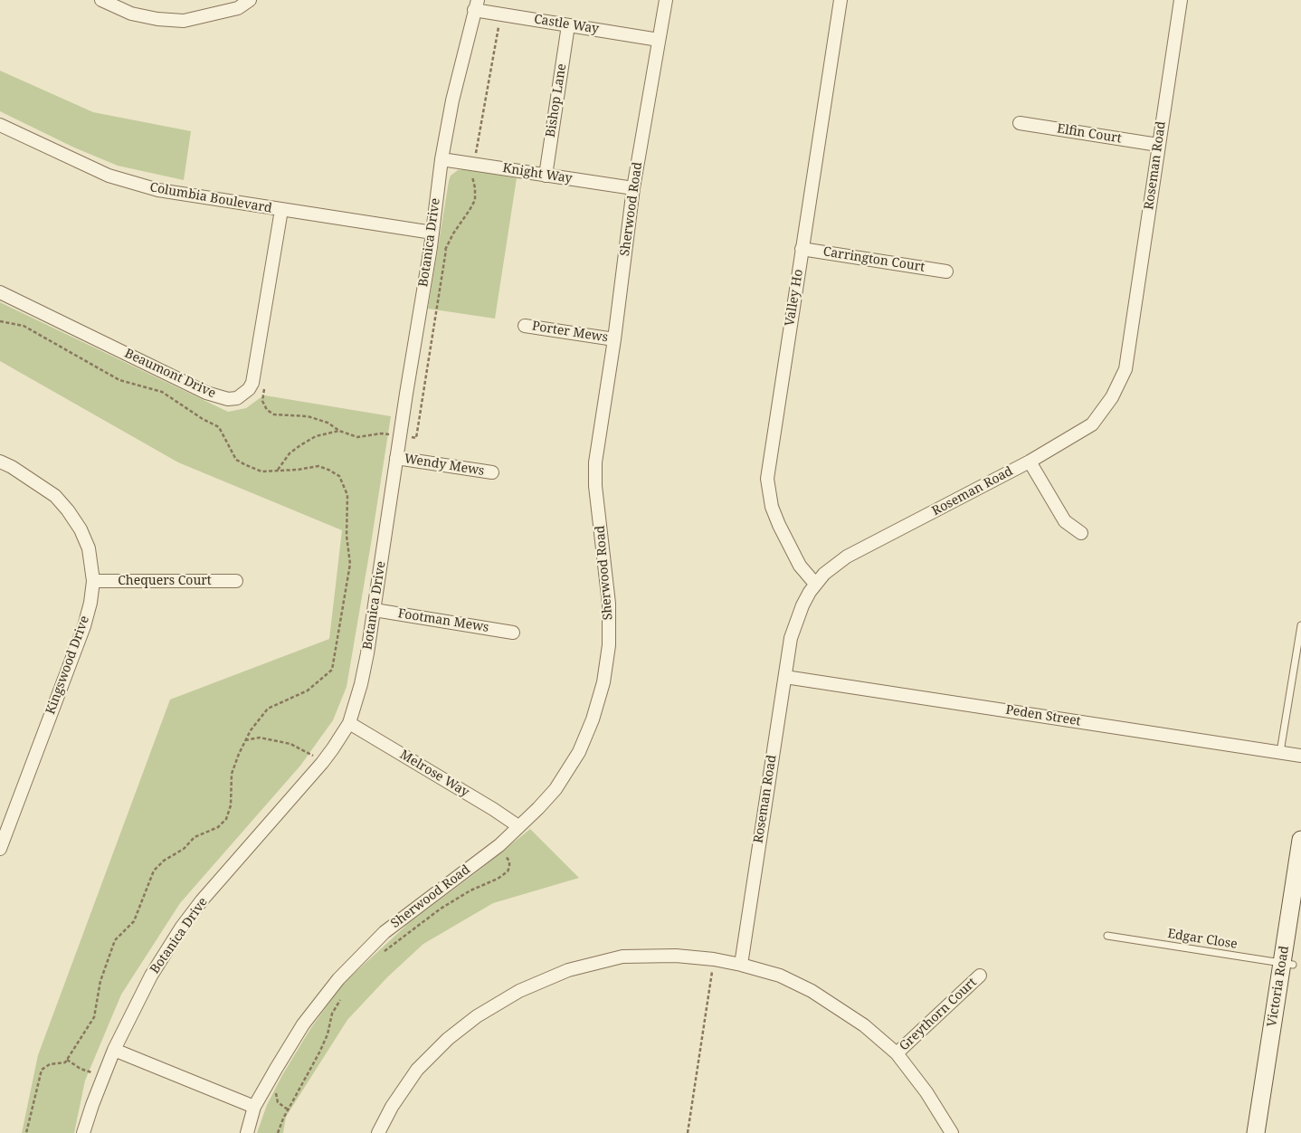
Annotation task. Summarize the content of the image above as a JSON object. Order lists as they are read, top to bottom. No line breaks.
{"streets":{"main road":["Victoria Road"],"street":["Castle Way","Bishop Lane","Elfin Court","Roseman Road","Knight Way","Columbia Boulevard","Sherwood Road","Botanica Drive","Carrington Court","Valley Ho","Porter Mews","Beaumont Drive","Wendy Mews","Chequers Court","Footman Mews","Kingswood Drive","Peden Street","Melrose Way","Greythorn Court"],"lane":["Edgar Close"]},"crossings":[["Castle Way","Bishop Lane"],["Castle Way","Sherwood Road"],["Castle Way","Botanica Drive"],["Bishop Lane","Knight Way"],["Elfin Court","Roseman Road"],["Roseman Road","Valley Ho"],["Roseman Road","Peden Street"],["Knight Way","Sherwood Road"],["Knight Way","Botanica Drive"],["Columbia Boulevard","Botanica Drive"],["Sherwood Road","Porter Mews"],["Sherwood Road","Melrose Way"],["Botanica Drive","Wendy Mews"],["Botanica Drive","Footman Mews"],["Botanica Drive","Melrose Way"],["Carrington Court","Valley Ho"],["Chequers Court","Kingswood Drive"],["Edgar Close","Victoria Road"]]}
